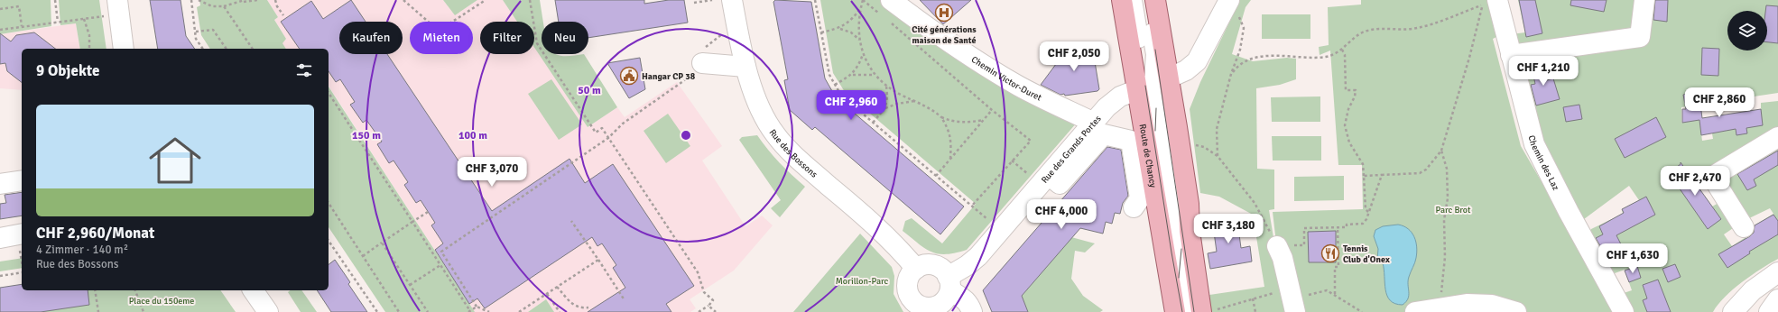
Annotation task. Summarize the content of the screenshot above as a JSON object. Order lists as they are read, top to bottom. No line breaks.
{"streets":{"main road":["Route de Chancy"],"street":["Chemin Victor-Duret","Rue des Grands Portes","Rue des Bossons","Chemin des Laz"]},"crossings":[["Chemin Victor-Duret","Rue des Grands Portes"],["Rue des Grands Portes","Rue des Bossons"],["Rue des Grands Portes","Route de Chancy"]],"parks":["Parc Brot","Morillon-Parc","Place du 150eme"],"places":{"hospital":["Cité générations maison de Santé"],"public building":["Hangar CP 38"],"restaurant":["Tennis Club d'Onex"]},"page":{"chip":["Kaufen","Mieten","Filter","Neu"],"price":["CHF 2,050","CHF 1,210","CHF 2,860","CHF 2,960","CHF 3,070","CHF 2,470","CHF 4,000","CHF 3,180","CHF 1,630"],"heading":"9 Objekte","list":[{"name":"CHF 2,960/Monat","note":"4 Zimmer · 140 m² · Rue des Bossons"}]},"rings":["50 m","100 m","150 m"]}
